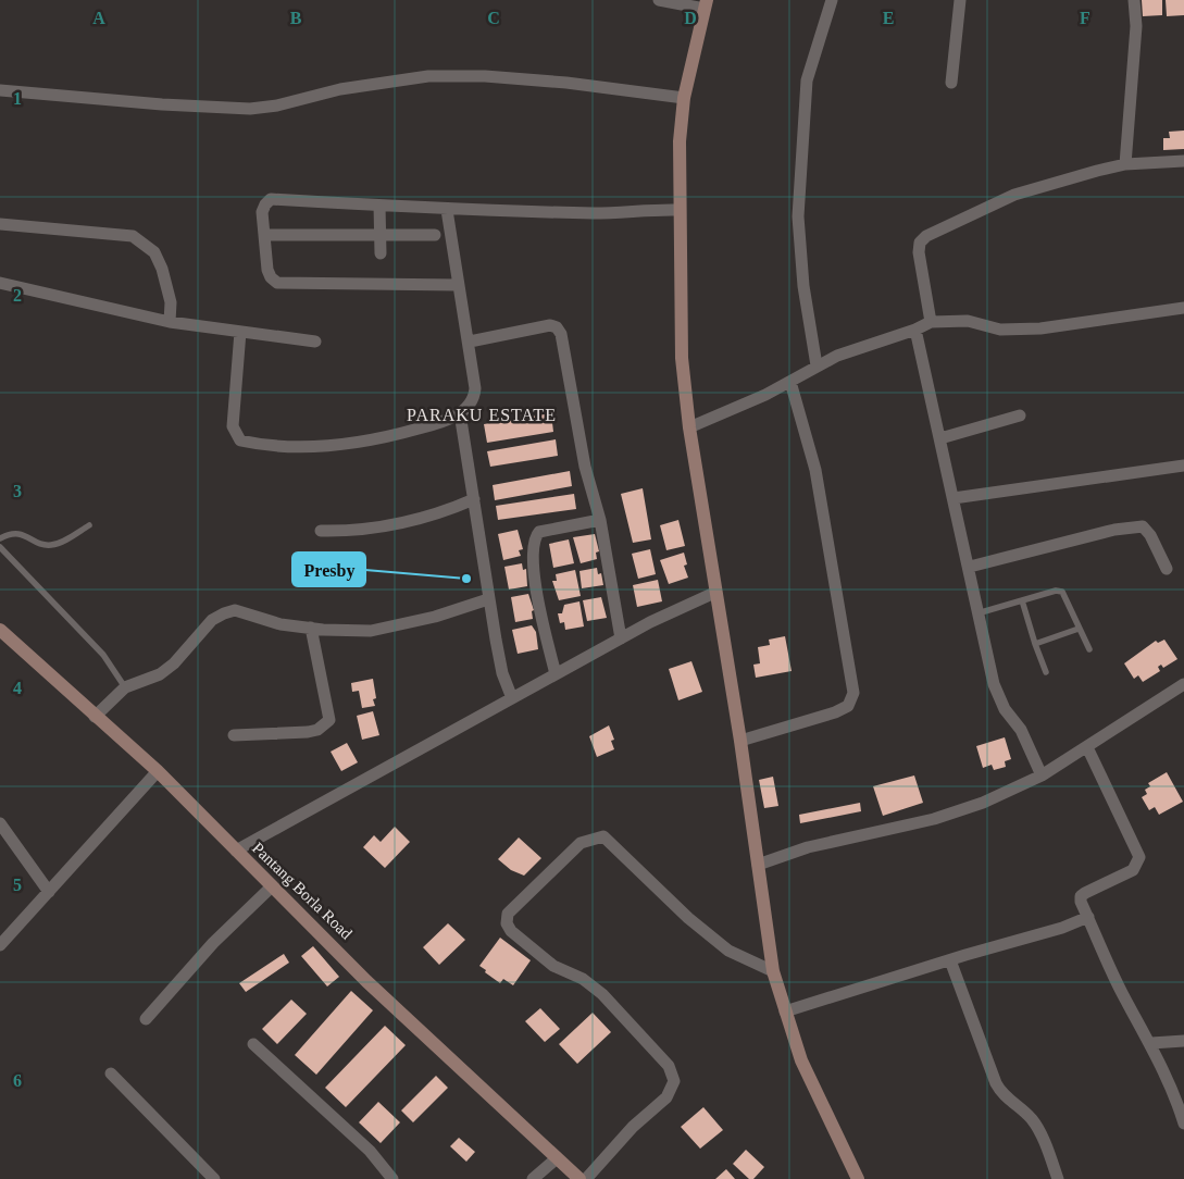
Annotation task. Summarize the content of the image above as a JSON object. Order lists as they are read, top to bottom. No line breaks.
{"streets":{"street":["Pantang Borla Road"]},"districts":["PARAKU ESTATE"],"places":["Presby"],"grid":{"columns":["A","B","C","D","E","F"],"rows":["1","2","3","4","5","6"]}}
